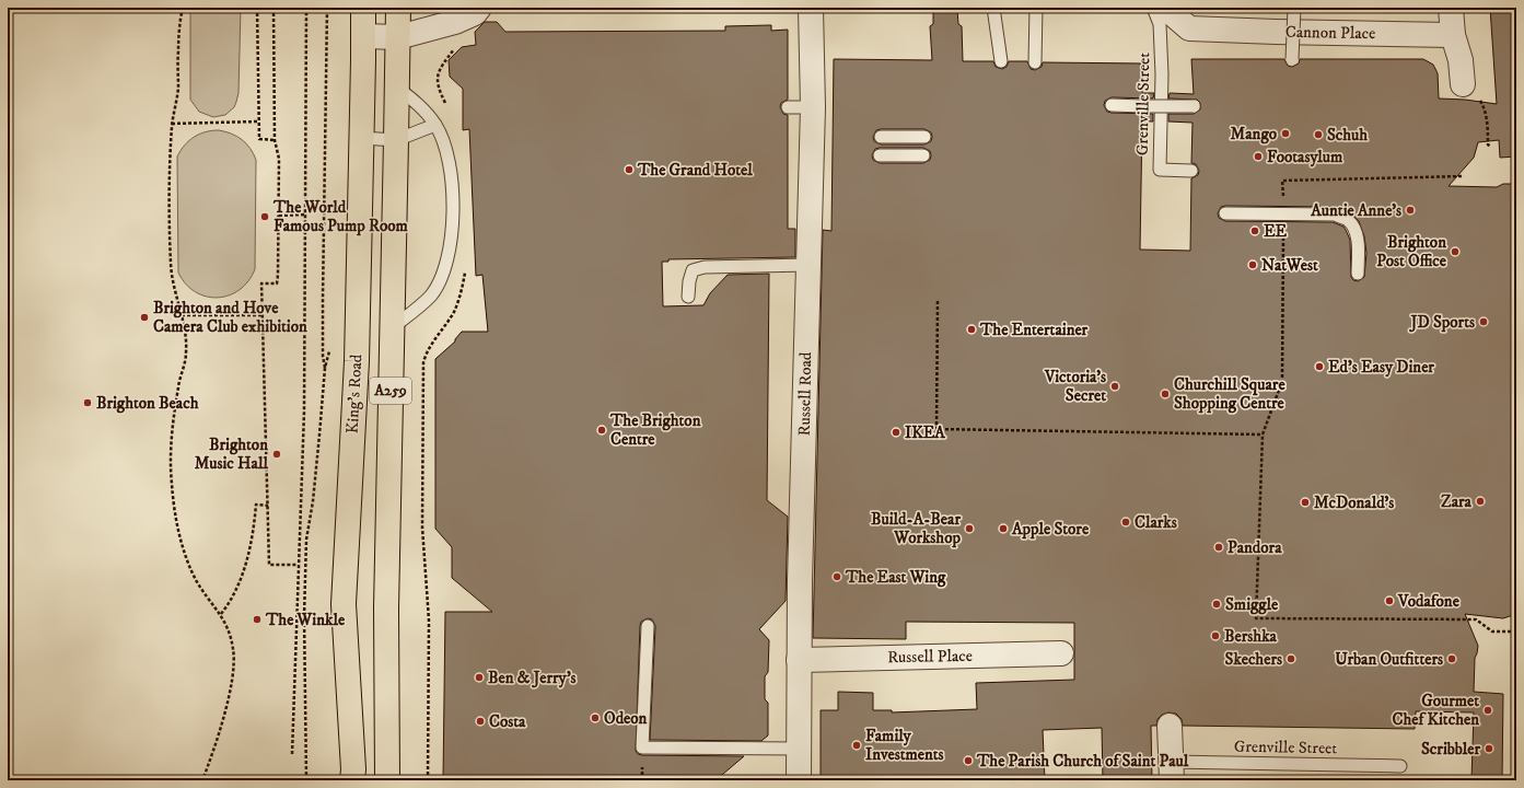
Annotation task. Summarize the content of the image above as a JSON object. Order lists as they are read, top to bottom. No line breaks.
{"streets":{"main road":["A259","King's Road"],"street":["Cannon Place","Russell Road","Russell Place"],"lane":["Grenville Street"]},"crossings":[["Russell Road","Russell Place"]],"places":["Mango","Schuh","Footasylum","The Grand Hotel","Auntie Anne's","The World Famous Pump Room","EE","Brighton Post Office","NatWest","Brighton and Hove Camera Club exhibition","JD Sports","The Entertainer","Ed's Easy Diner","Victoria's Secret","Churchill Square Shopping Centre","Brighton Beach","The Brighton Centre","IKEA","Brighton Music Hall","Zara","McDonald's","Clarks","Build-A-Bear Workshop","Apple Store","Pandora","The East Wing","Vodafone","Smiggle","The Winkle","Bershka","Skechers","Urban Outfitters","Ben & Jerry's","Gourmet Chef Kitchen","Odeon","Costa","Family Investments","Scribbler","The Parish Church of Saint Paul"]}
